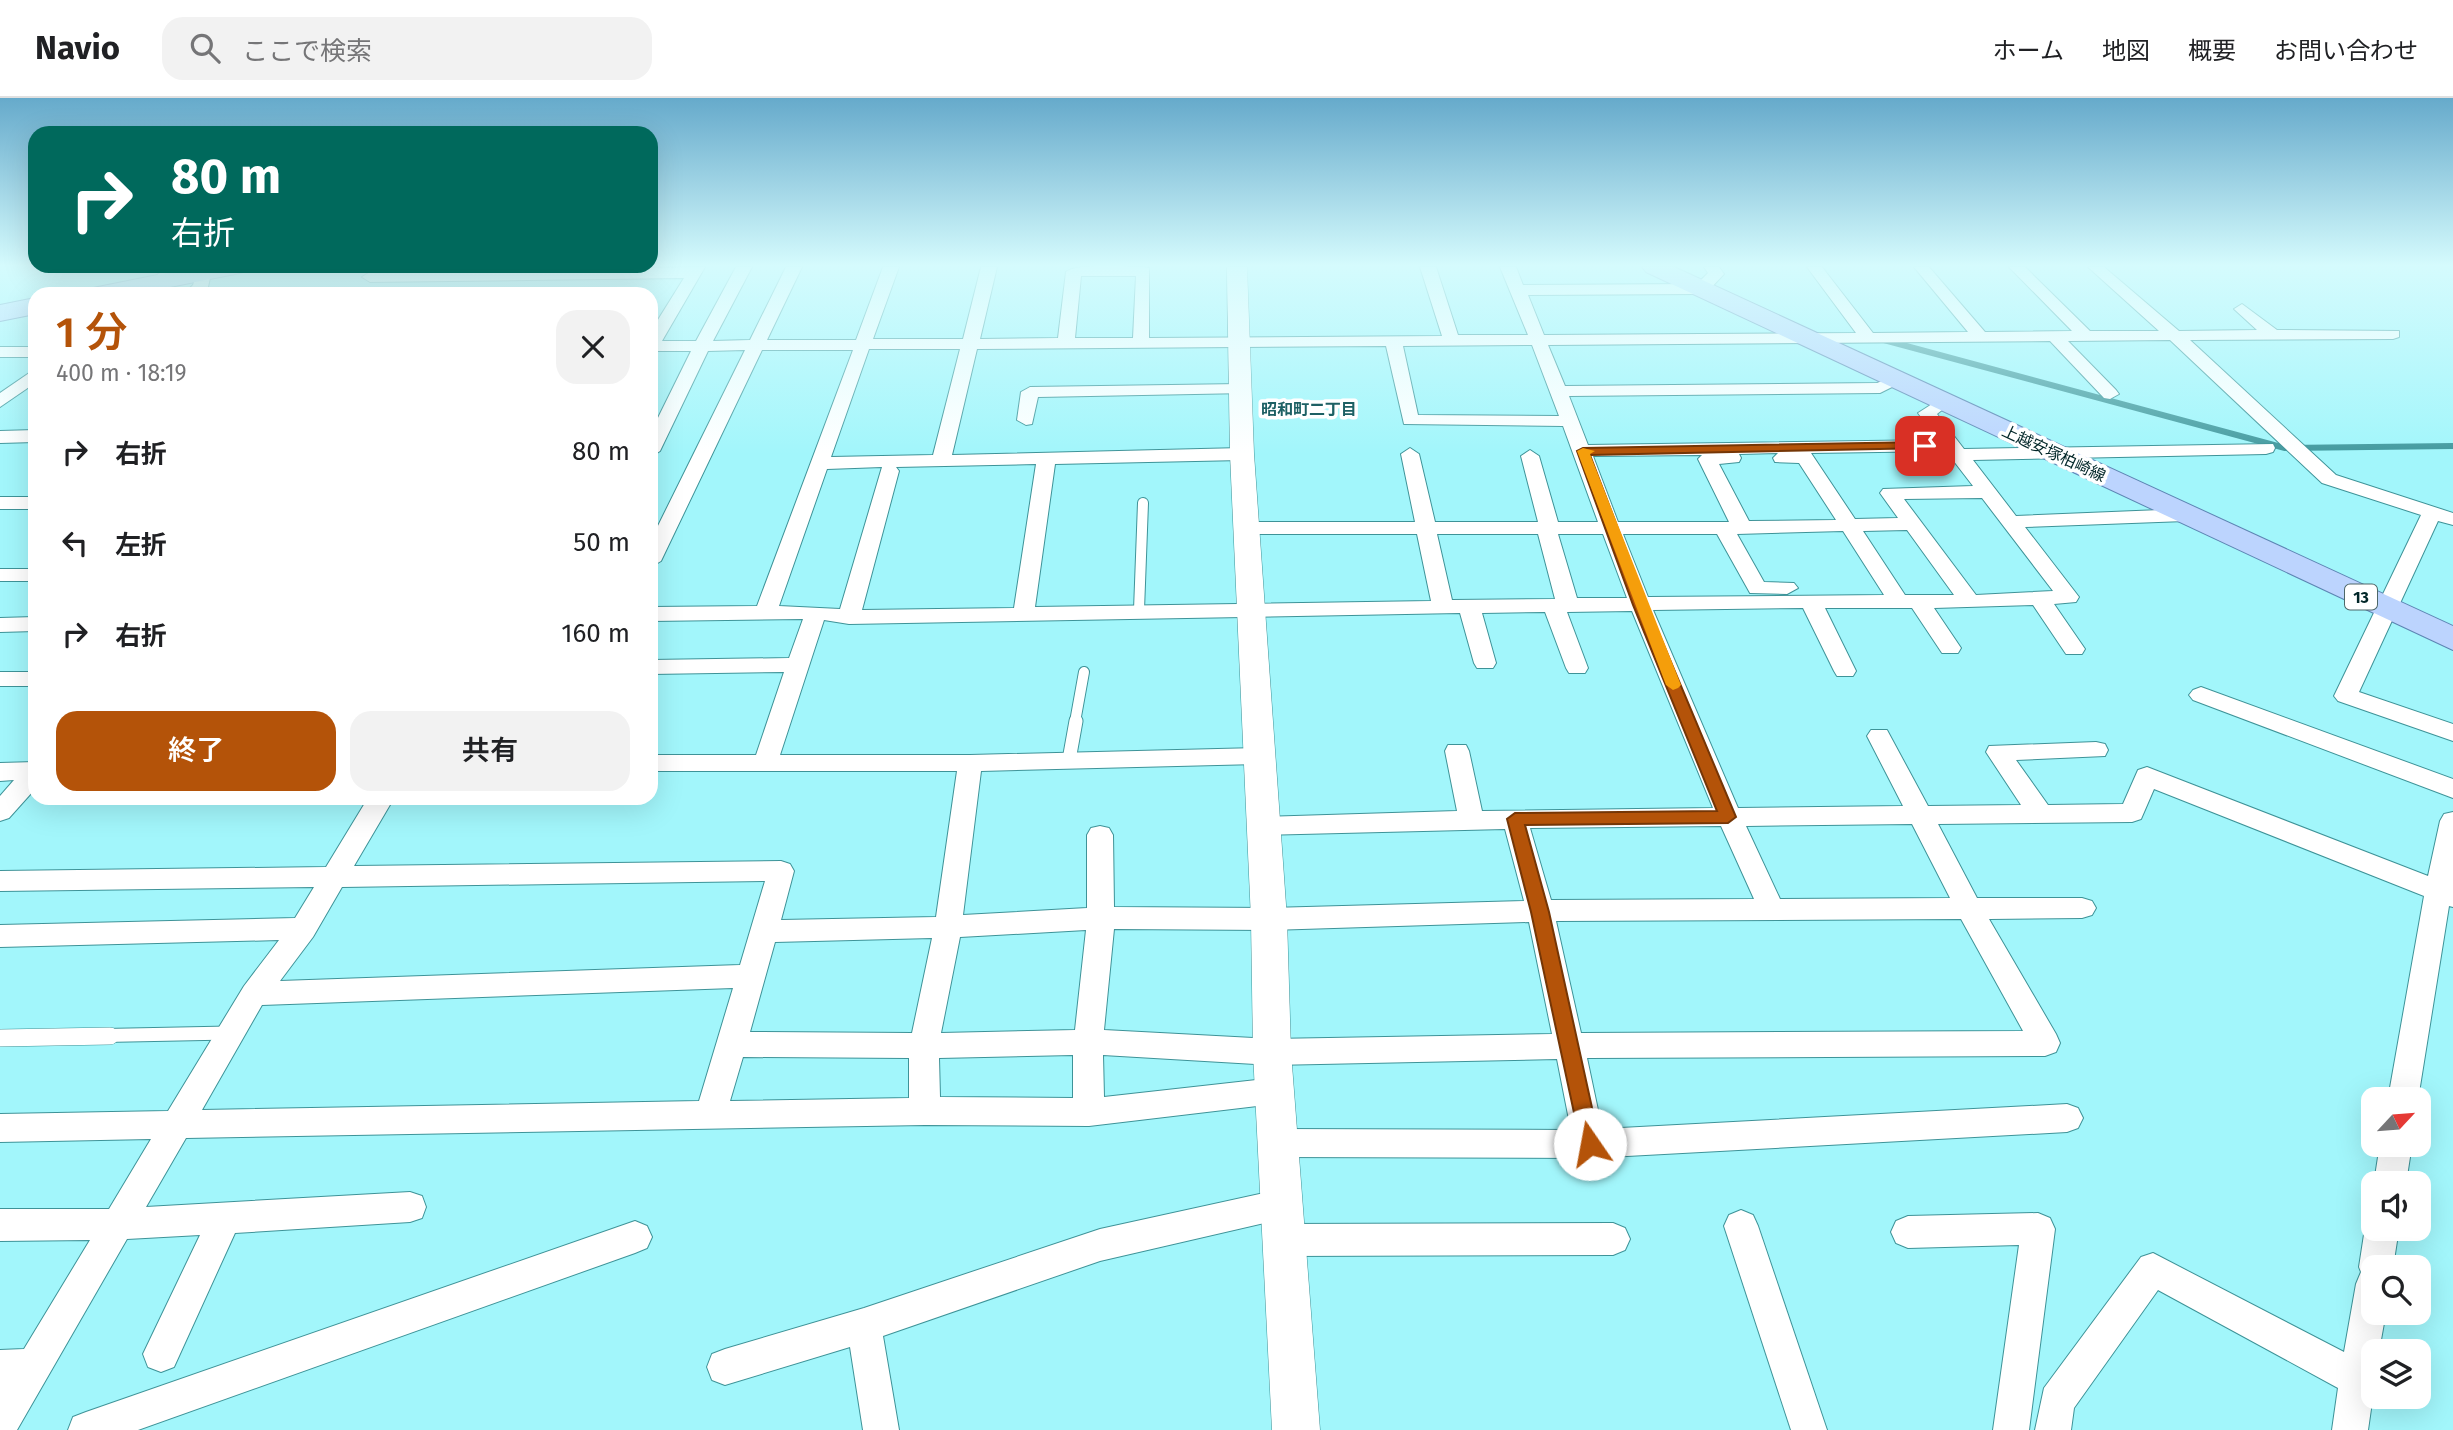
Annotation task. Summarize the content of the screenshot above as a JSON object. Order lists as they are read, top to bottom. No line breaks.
{"streets":{"main road":["上越安塚柏崎線","13"]},"districts":["昭和町二丁目"],"north":"top right","page":{"header":"Navio","search":"ここで検索","nav":["ホーム","地図","概要","お問い合わせ"],"turn":["80 m","右折"],"heading":["1 分","400 m · 18:19"],"list":[{"name":"右折","value":"80 m"},{"name":"左折","value":"50 m"},{"name":"右折","value":"160 m"}],"buttons":["終了","共有"]}}
